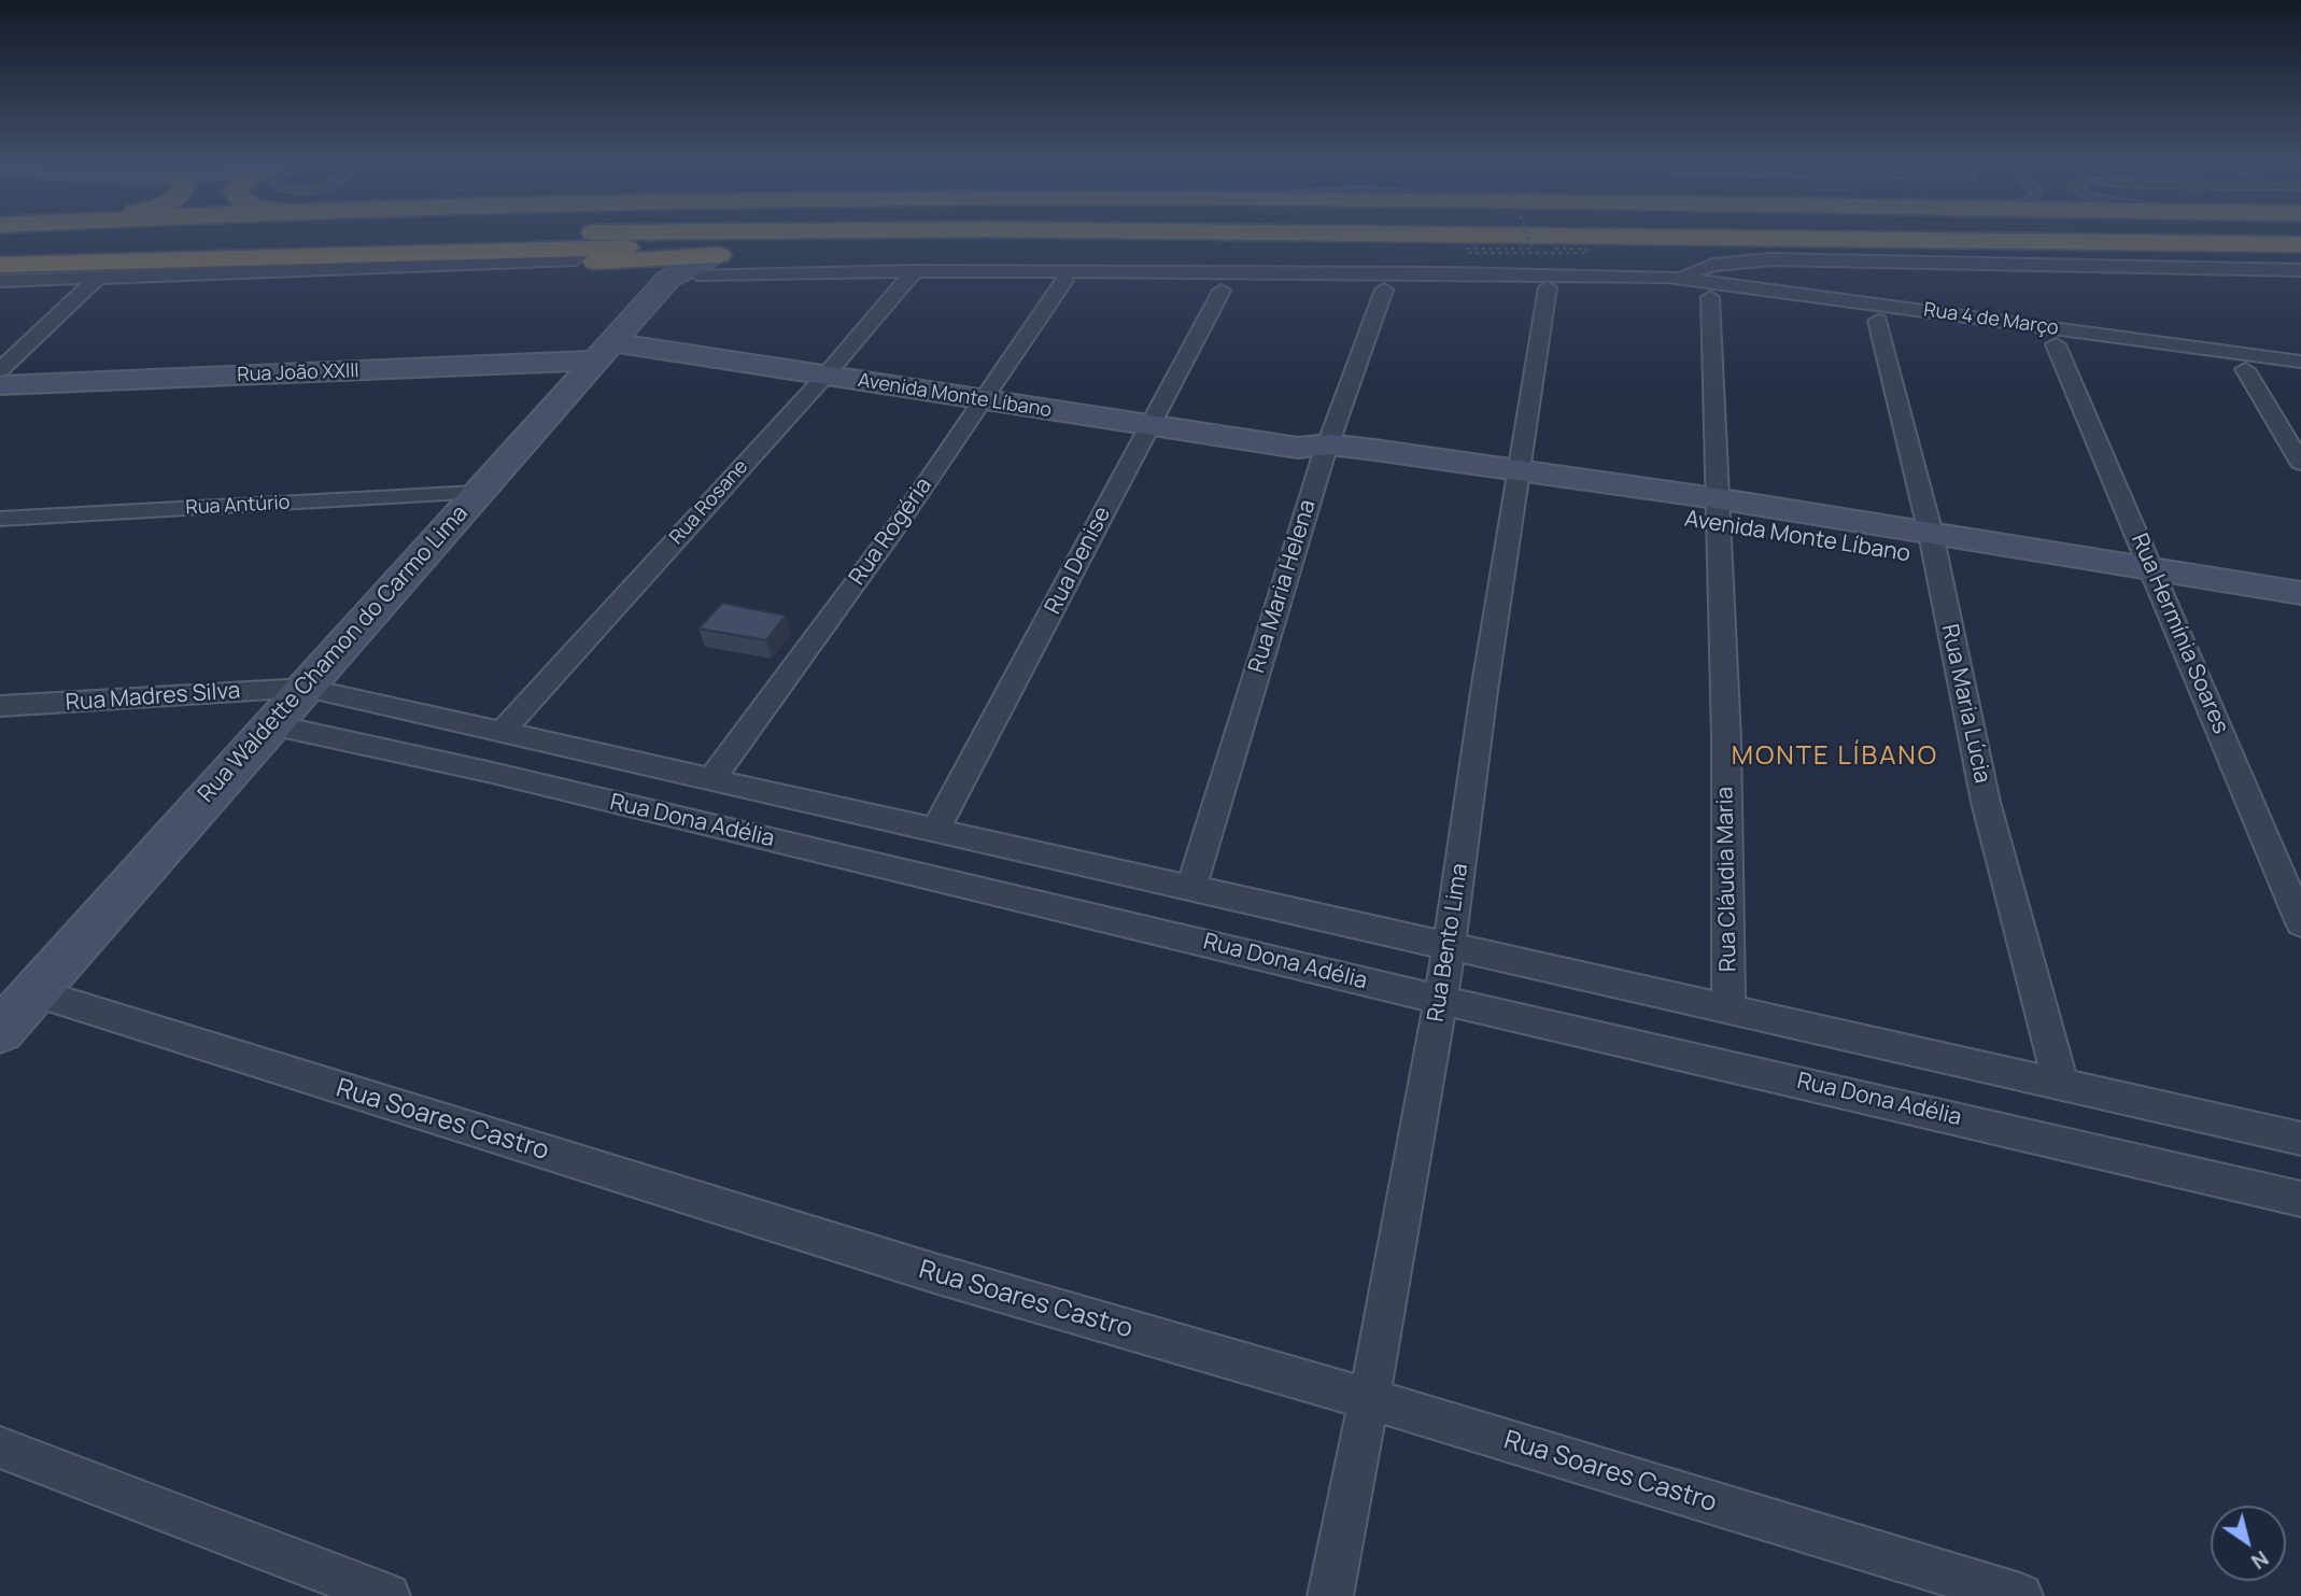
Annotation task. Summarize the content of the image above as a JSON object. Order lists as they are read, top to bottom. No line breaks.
{"streets":{"street":["Rua 4 de Março","Rua João XXIII","Avenida Monte Líbano","Rua Rosane","Rua Antúrio","Rua Rogéria","Rua Denise","Rua Maria Helena","Rua Hermínia Soares","Rua Waldette Chamon do Carmo Lima","Rua Madres Silva","Rua Maria Lúcia","Rua Dona Adélia","Rua Cláudia Maria","Rua Bento Lima","Rua Soares Castro"]},"crossings":[["Rua 4 de Março","Rua Rosane"],["Rua 4 de Março","Rua Waldette Chamon do Carmo Lima"],["Rua 4 de Março","Rua Maria Lúcia"],["Rua João XXIII","Avenida Monte Líbano"],["Rua João XXIII","Rua Waldette Chamon do Carmo Lima"],["Avenida Monte Líbano","Rua Rosane"],["Avenida Monte Líbano","Rua Rogéria"],["Avenida Monte Líbano","Rua Denise"],["Avenida Monte Líbano","Rua Maria Helena"],["Avenida Monte Líbano","Rua Hermínia Soares"],["Avenida Monte Líbano","Rua Waldette Chamon do Carmo Lima"],["Avenida Monte Líbano","Rua Maria Lúcia"],["Avenida Monte Líbano","Rua Cláudia Maria"],["Avenida Monte Líbano","Rua Bento Lima"],["Rua Rosane","Rua Dona Adélia"],["Rua Antúrio","Rua Waldette Chamon do Carmo Lima"],["Rua Rogéria","Rua Dona Adélia"],["Rua Denise","Rua Dona Adélia"],["Rua Maria Helena","Rua Dona Adélia"],["Rua Waldette Chamon do Carmo Lima","Rua Madres Silva"],["Rua Waldette Chamon do Carmo Lima","Rua Dona Adélia"],["Rua Waldette Chamon do Carmo Lima","Rua Soares Castro"],["Rua Madres Silva","Rua Dona Adélia"],["Rua Maria Lúcia","Rua Dona Adélia"],["Rua Dona Adélia","Rua Cláudia Maria"],["Rua Dona Adélia","Rua Bento Lima"],["Rua Bento Lima","Rua Soares Castro"]],"districts":["MONTE LÍBANO"],"north":"bottom right"}
